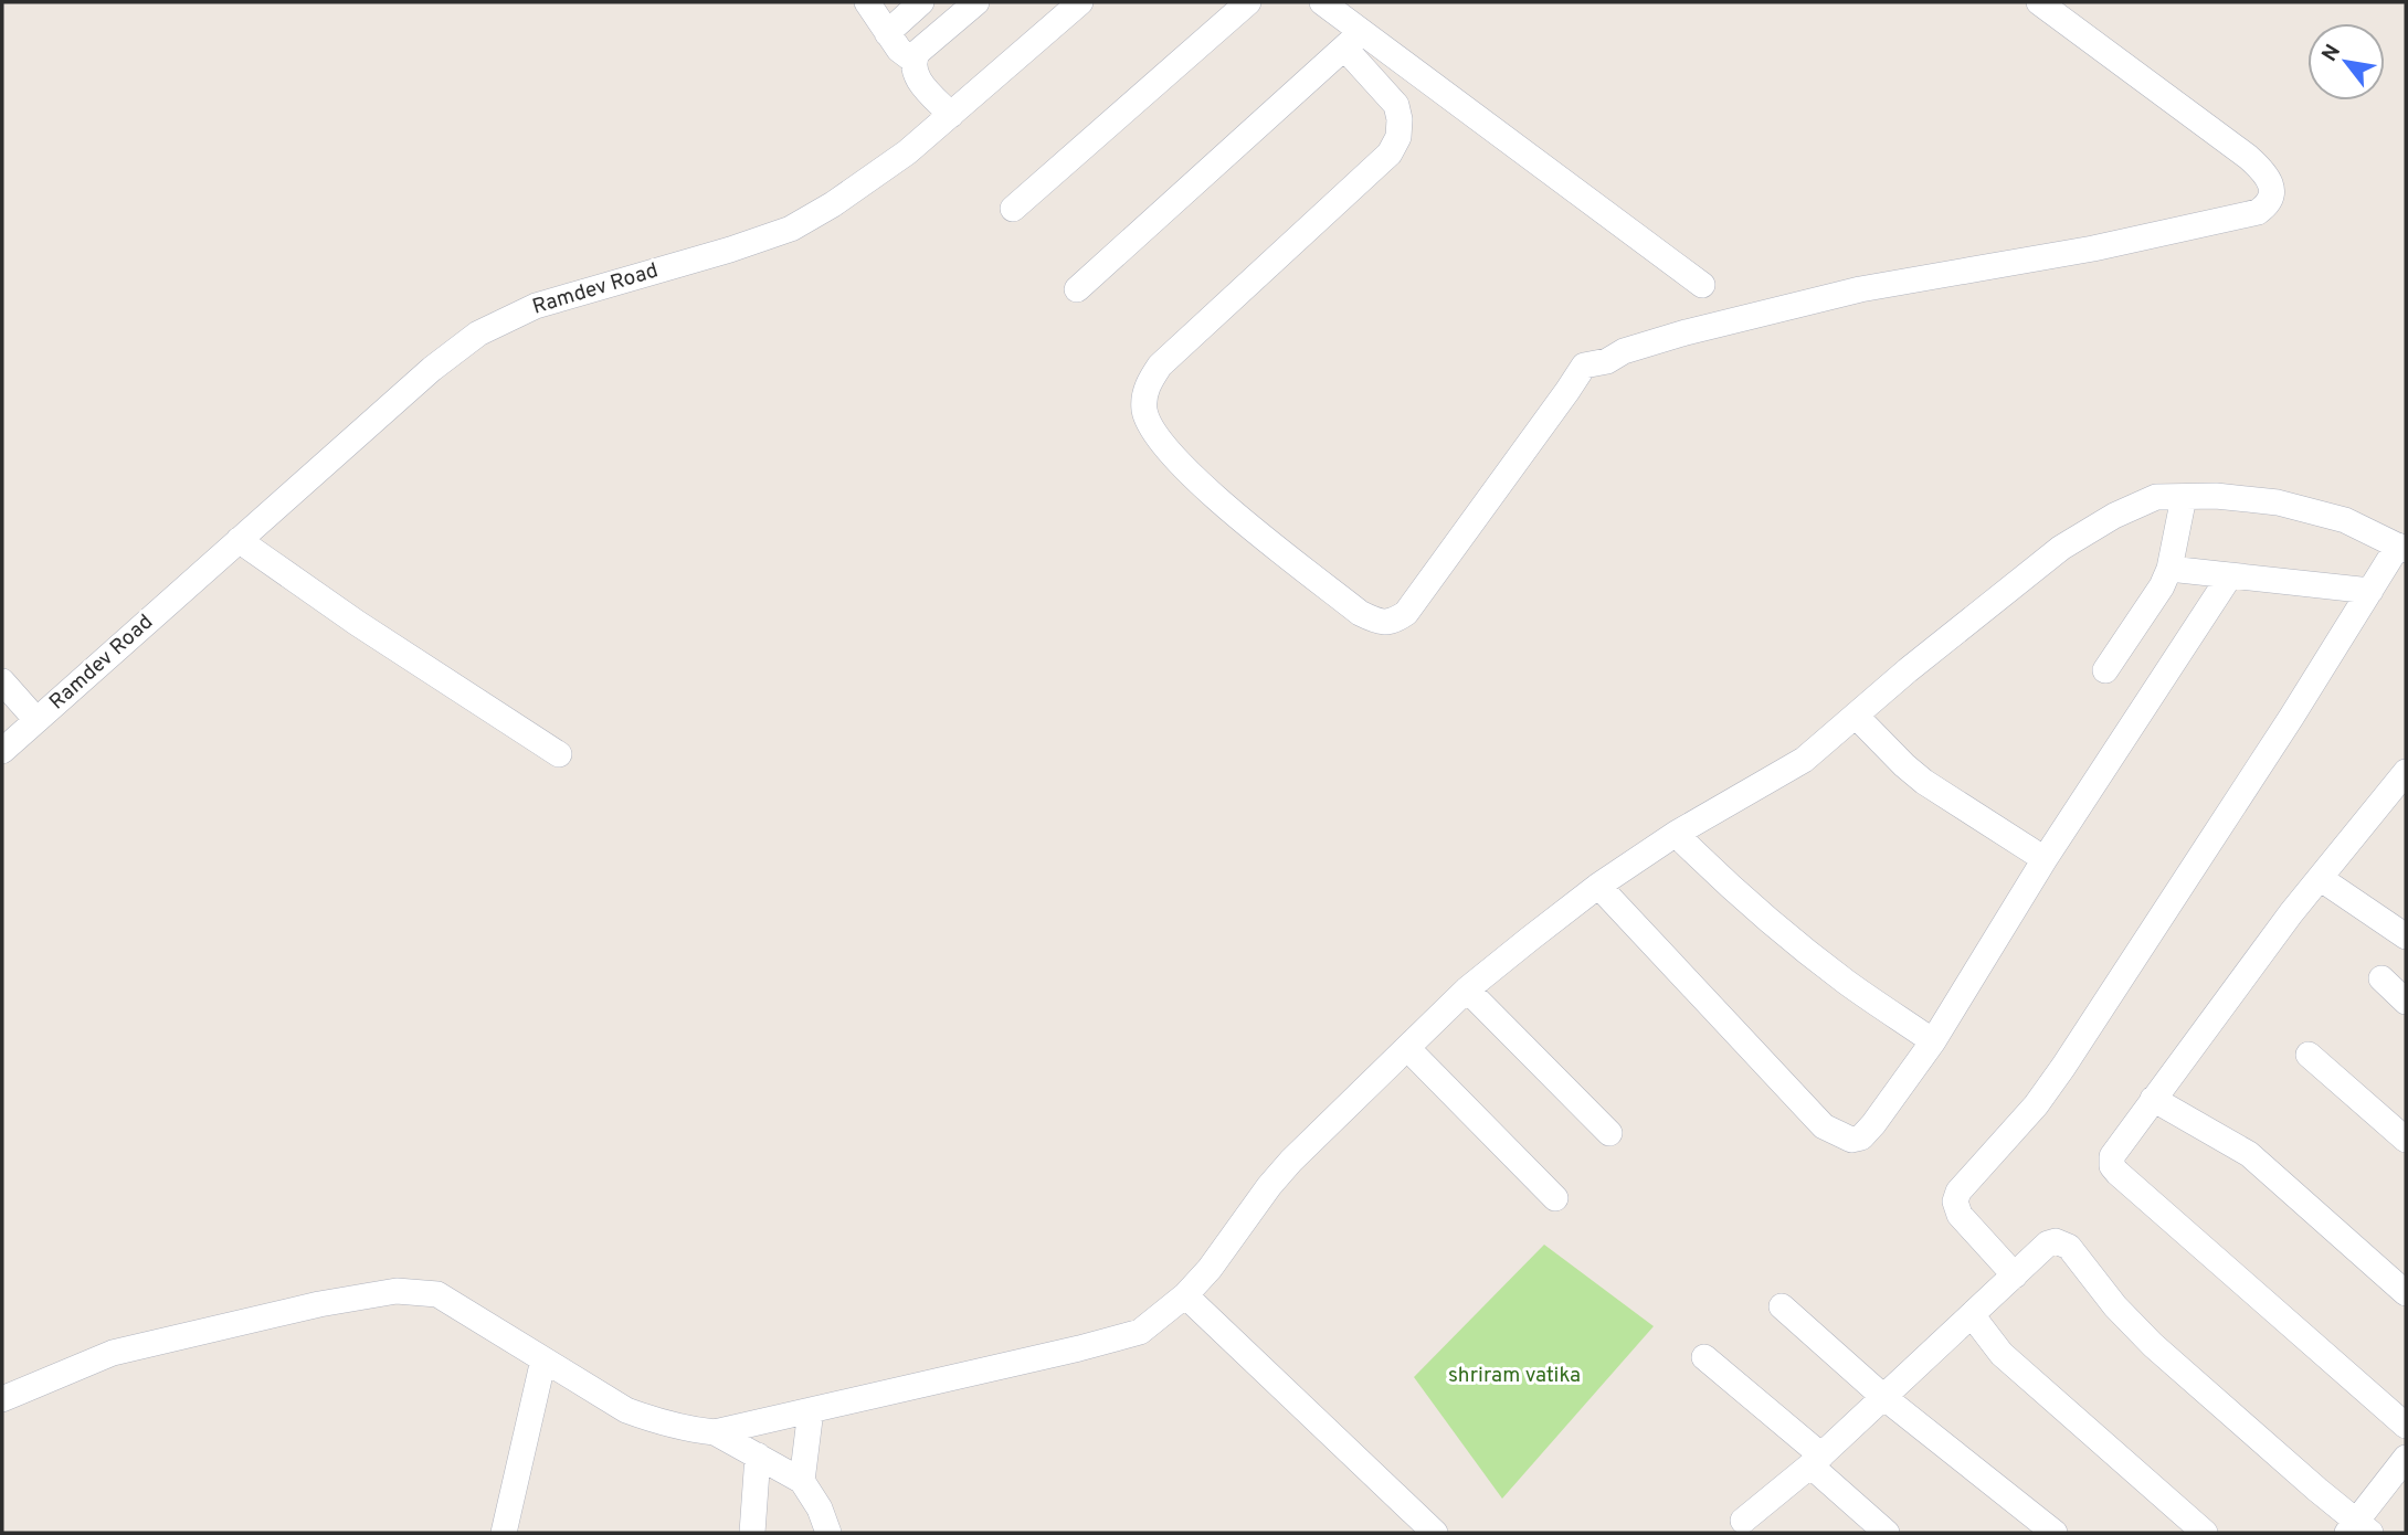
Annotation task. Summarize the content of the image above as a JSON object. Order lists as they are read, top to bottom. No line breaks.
{"streets":{"street":["Ramdev Road"]},"parks":["shriram vatika"],"north":"top left"}
